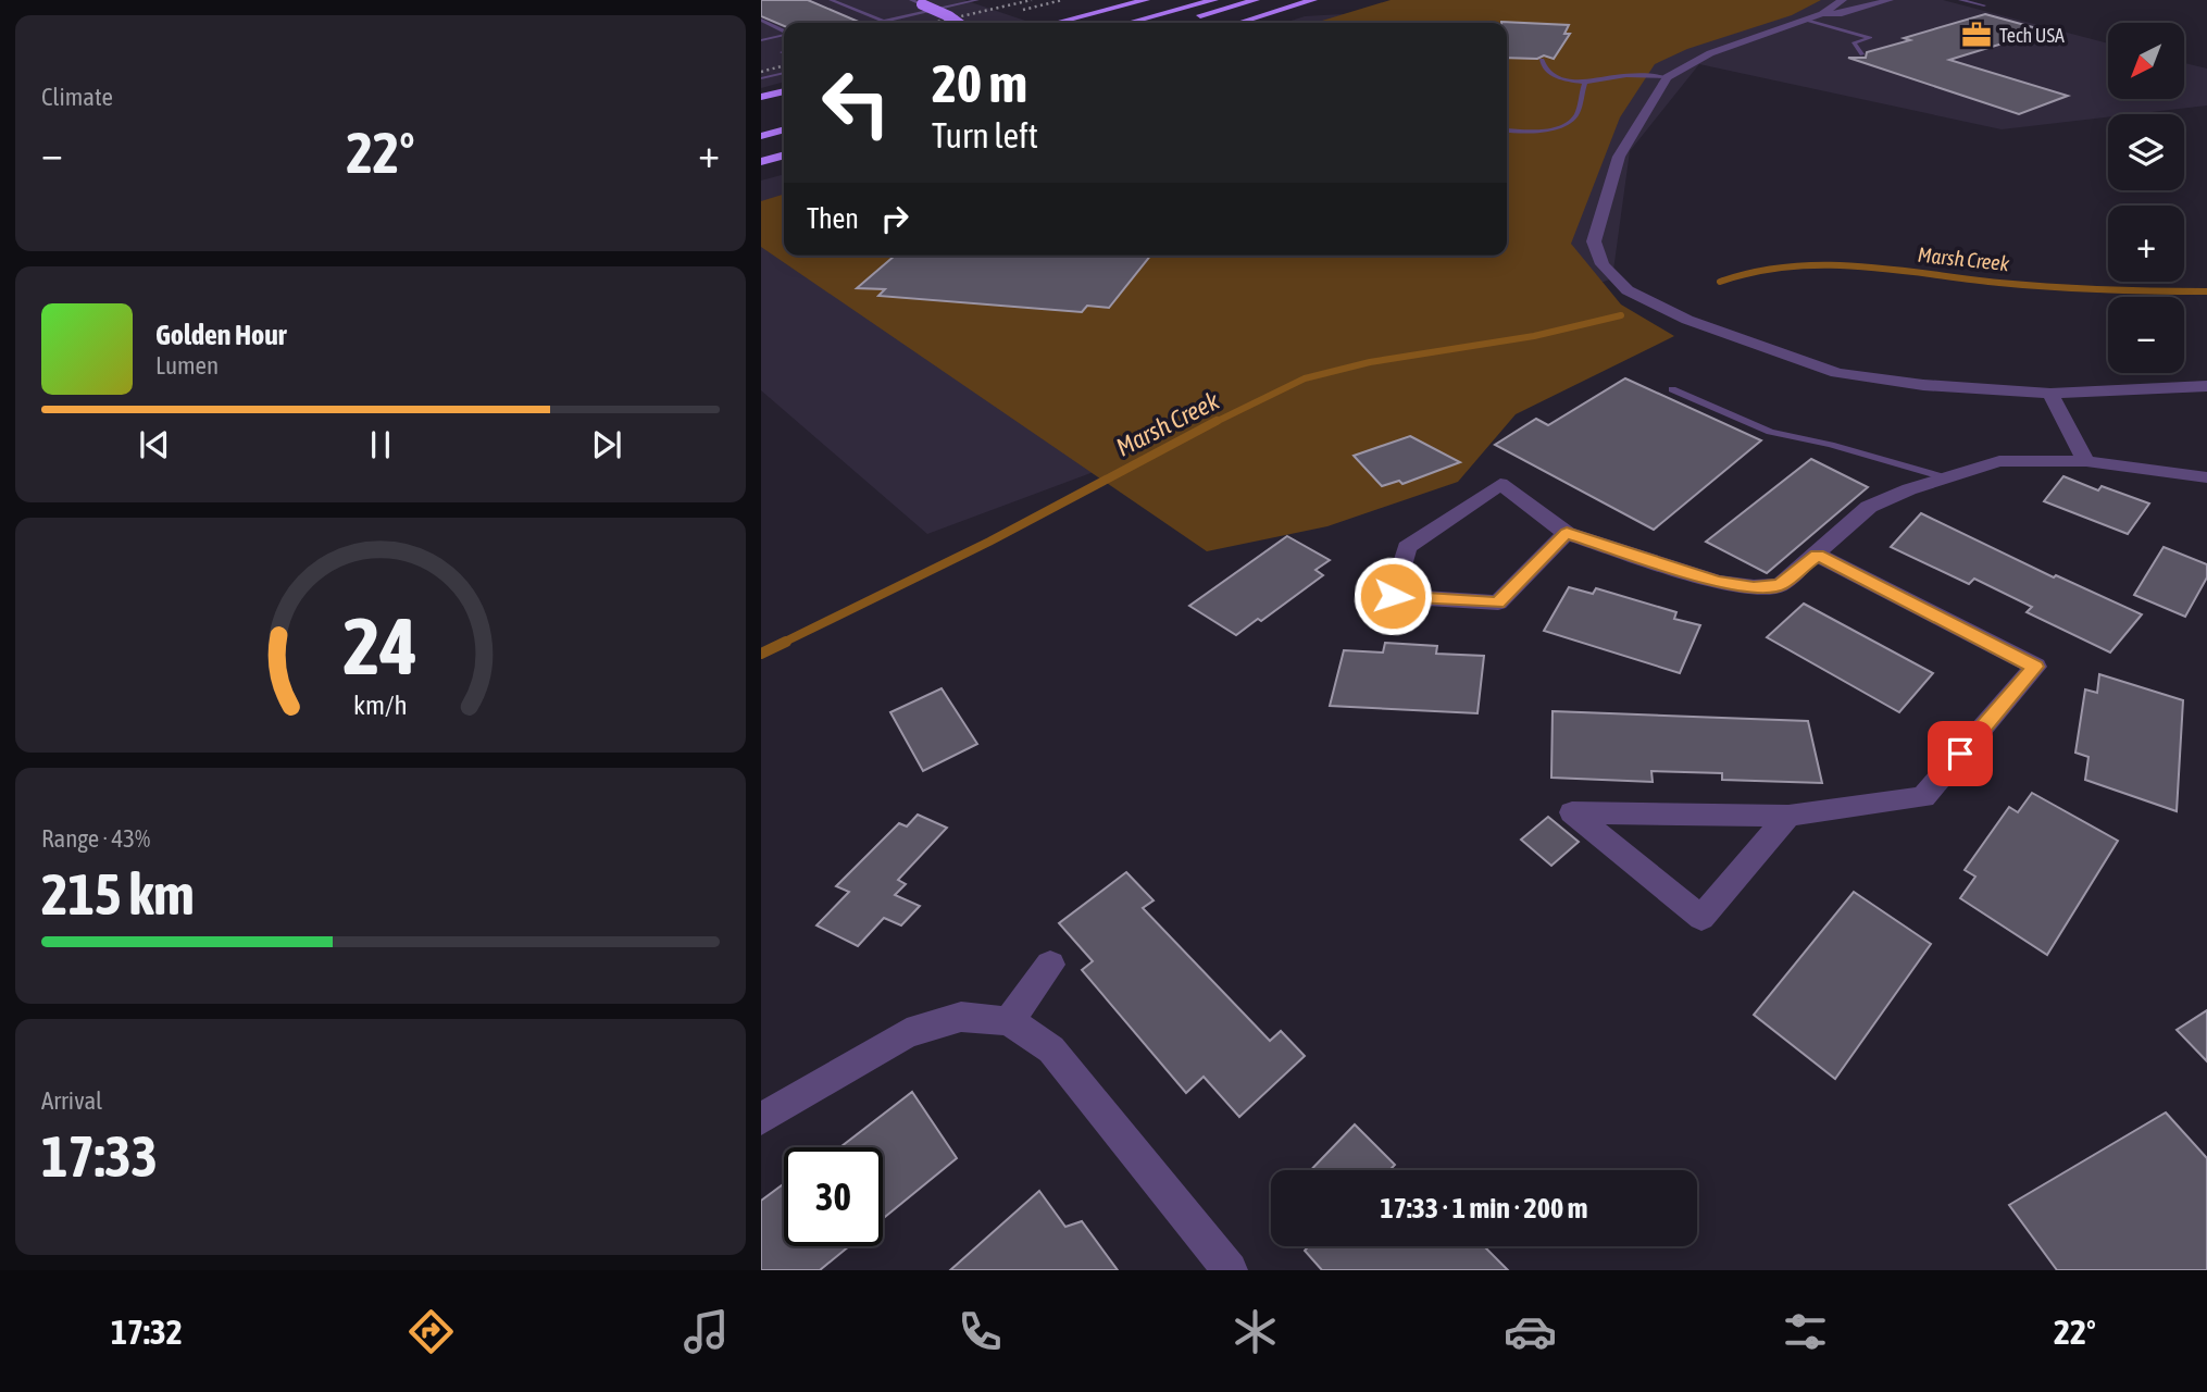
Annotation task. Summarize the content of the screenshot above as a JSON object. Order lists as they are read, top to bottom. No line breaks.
{"water":["Marsh Creek"],"places":{"office":["Tech USA"]},"north":"bottom left","page":{"tile":["Climate",["Range · 43%","215 km"],["Arrival","17:33"]],"map_buttons":["+","−"],"turn":["20 m","Turn left"],"heat":["−","22°","+"],"then":"Then","song":["Golden Hour","Lumen"],"limit":"30","trip":"17:33 · 1 min · 200 m","tabs":["17:32","22°"],"gauge":["24","km/h"]}}
